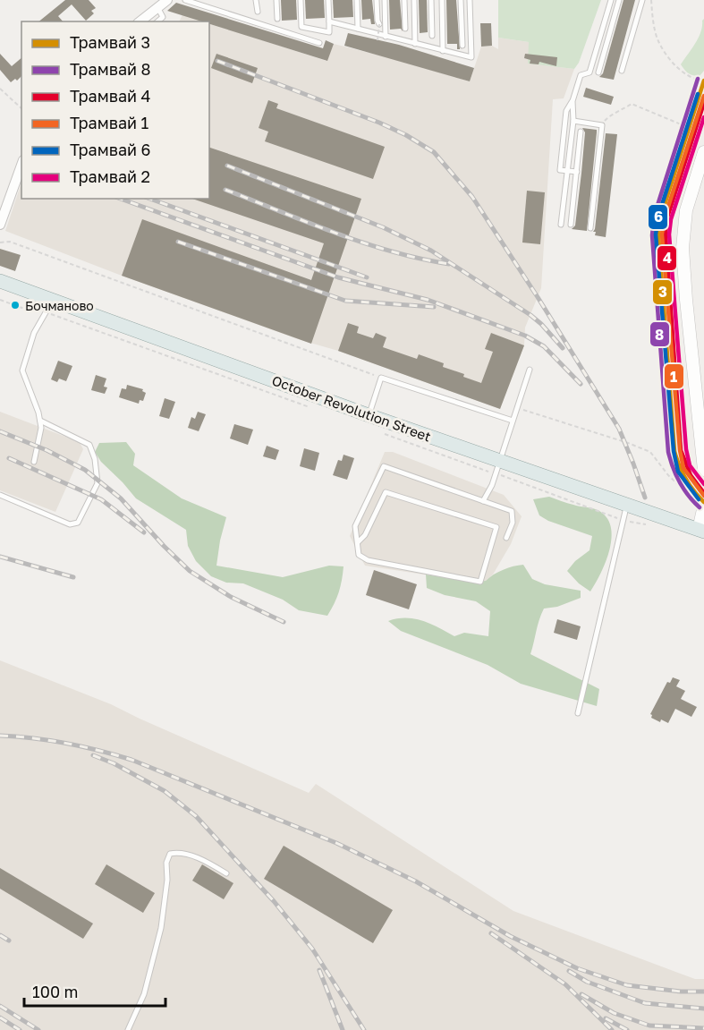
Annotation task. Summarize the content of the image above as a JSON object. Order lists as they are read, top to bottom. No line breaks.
{"streets":{"main road":["October Revolution Street"]},"places":["Бочманово"],"lines":["tram line 8","tram line 3","tram line 6","tram line 1","tram line 4","tram line 2"],"legend":["Трамвай 3","Трамвай 8","Трамвай 4","Трамвай 1","Трамвай 6","Трамвай 2"],"scale_bar":"100 m"}
